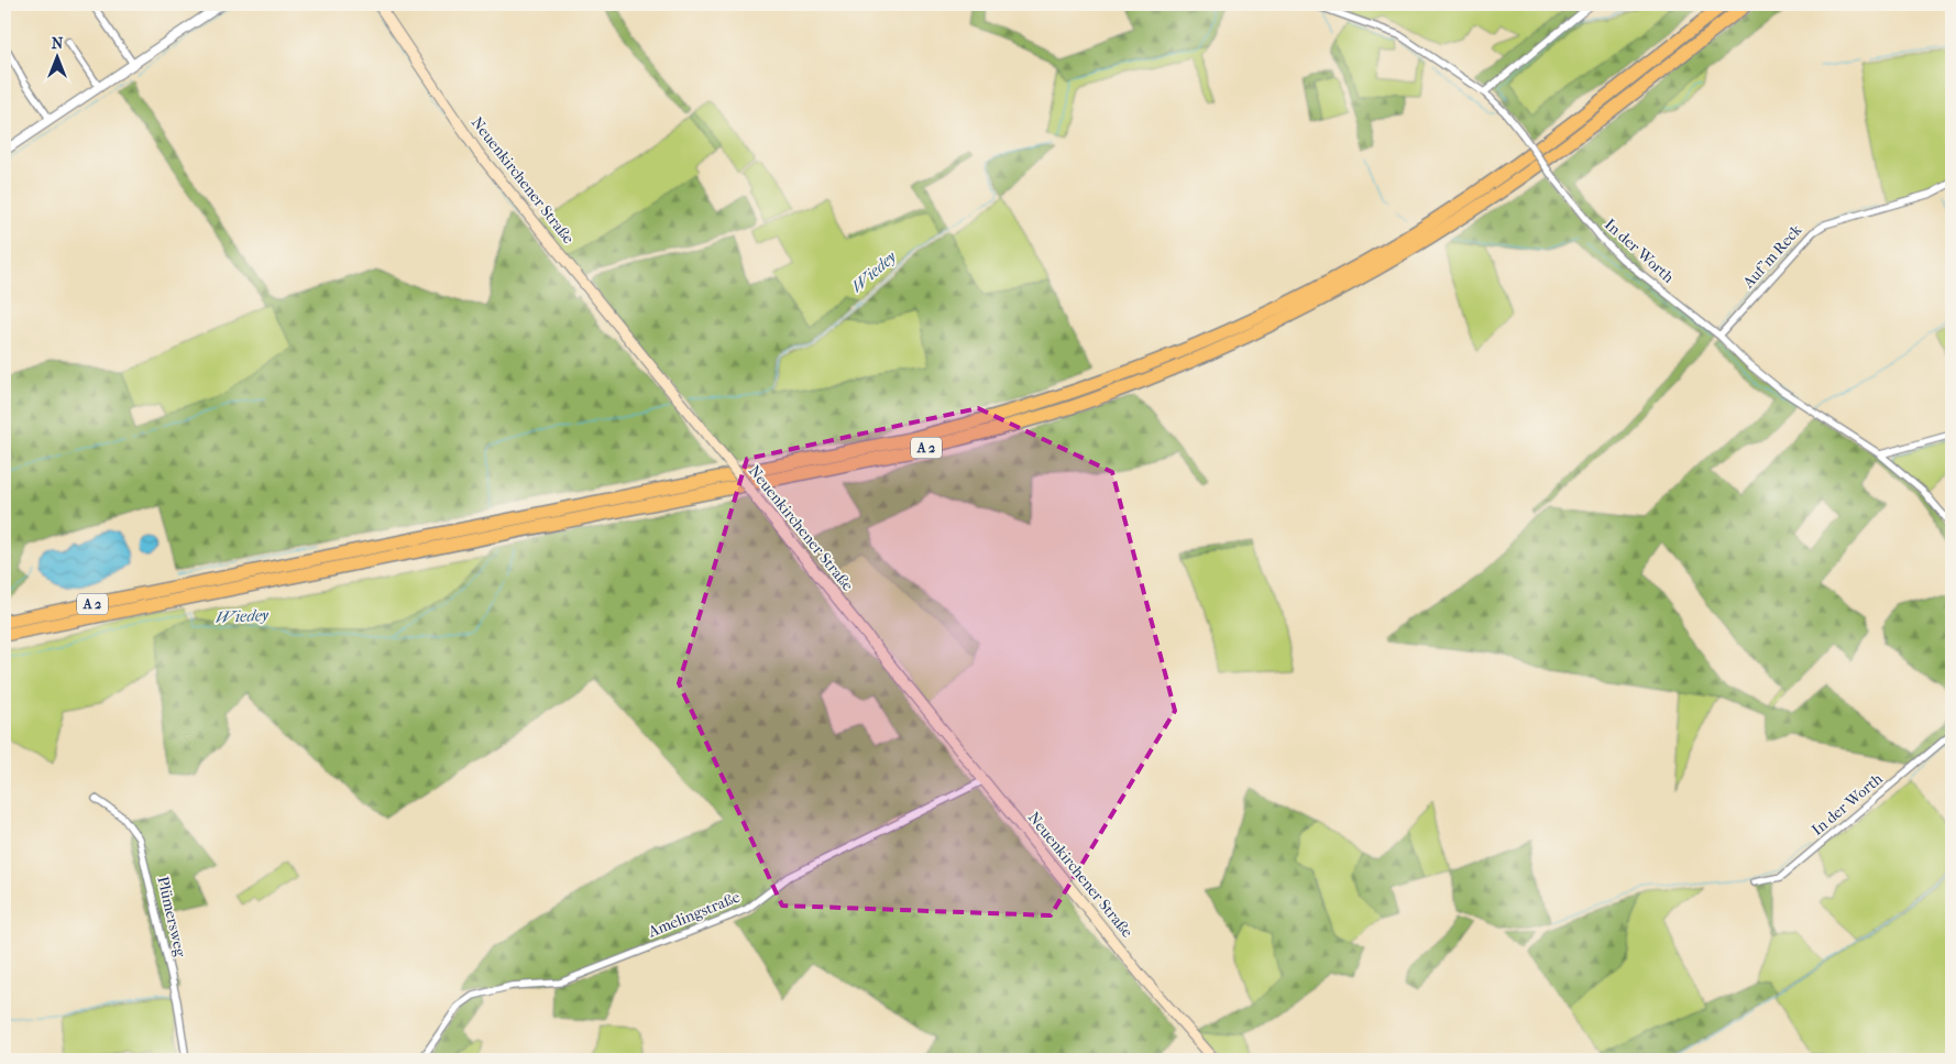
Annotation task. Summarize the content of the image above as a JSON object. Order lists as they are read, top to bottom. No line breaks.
{"streets":{"highway":["A 2"],"main road":["Neuenkirchener Straße"],"street":["In der Worth","Auf'm Reck","Amelingstraße","Plümersweg"]},"crossings":[["Neuenkirchener Straße","Amelingstraße"],["In der Worth","Auf'm Reck"]],"water":["Wiedey"],"north":"top"}
